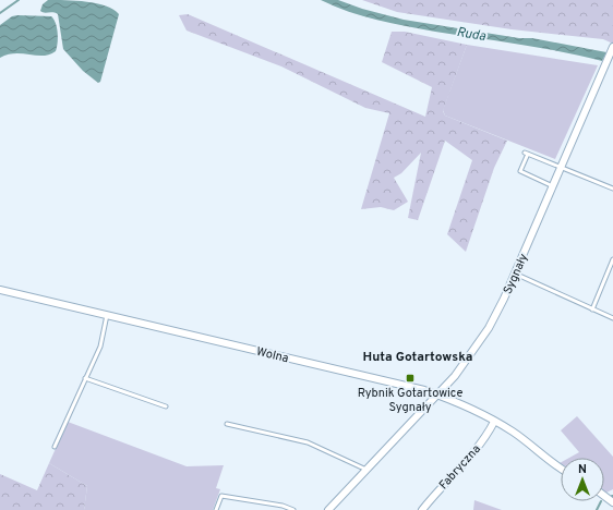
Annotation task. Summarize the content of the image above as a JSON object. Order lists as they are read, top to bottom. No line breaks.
{"streets":{"street":["Sygnały","Wolna","Fabryczna"]},"crossings":[["Sygnały","Wolna"]],"districts":["Huta Gotartowska"],"water":["Ruda"],"places":{"transit":["Rybnik Gotartowice Sygnały"]},"north":"top"}
